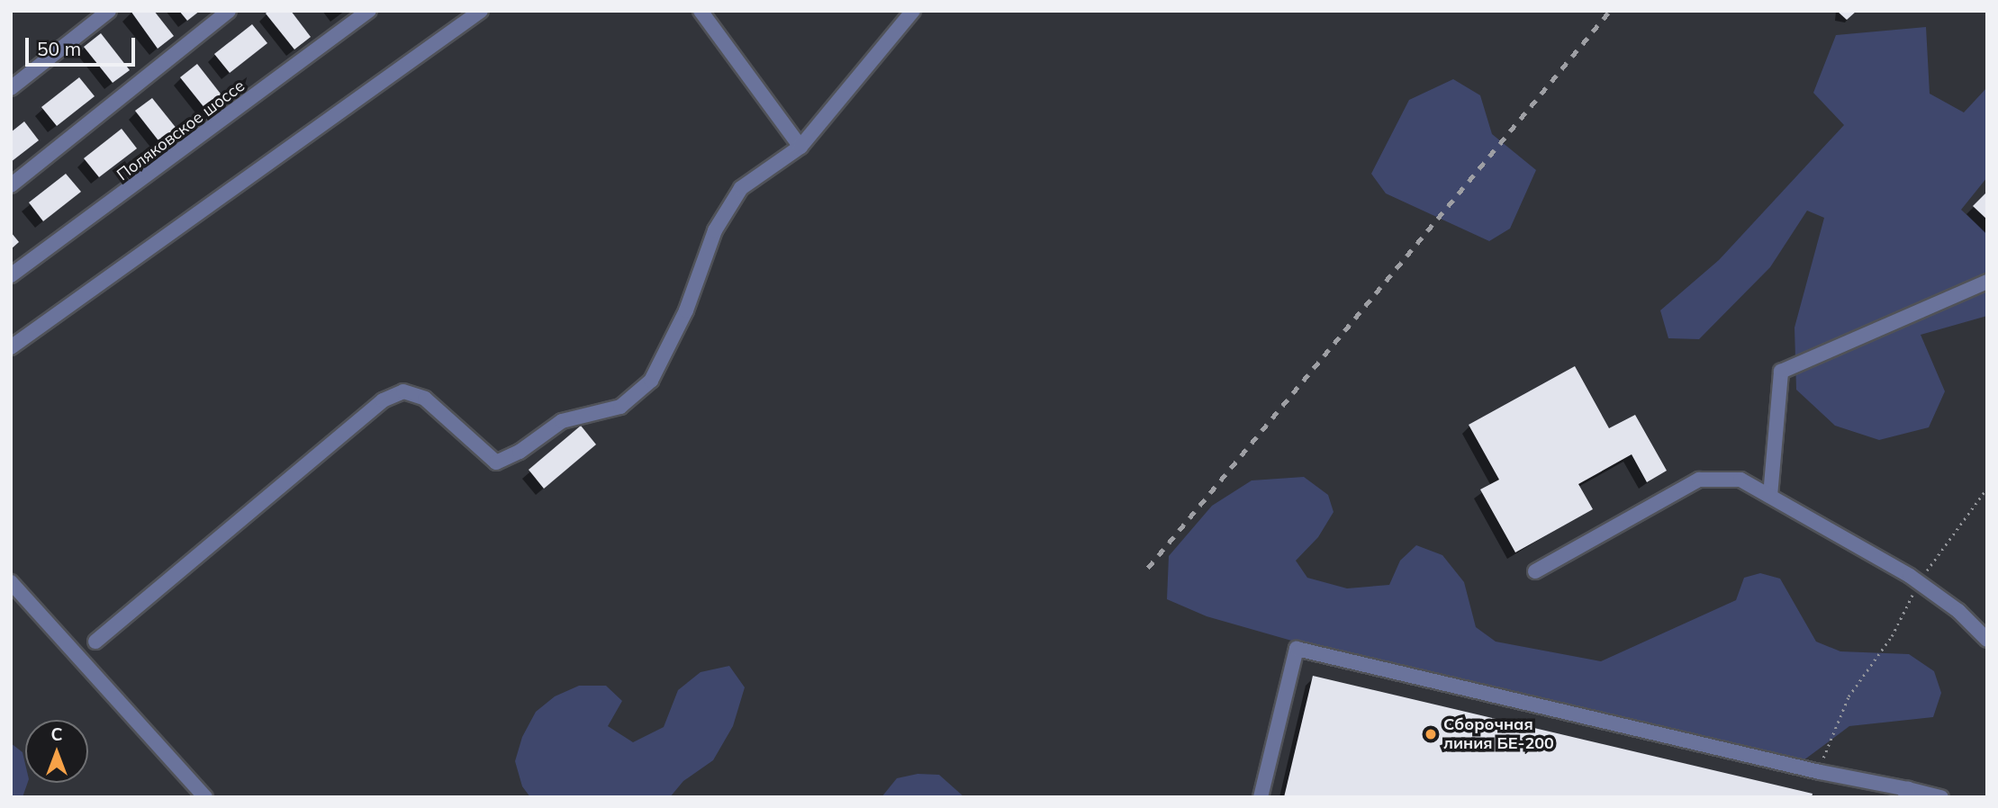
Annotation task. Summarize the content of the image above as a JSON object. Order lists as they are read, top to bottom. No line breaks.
{"streets":{"street":["Поляковское шоссе"]},"places":["Сборочная линия БЕ-200"],"scale_bar":"50 m","north":"top"}
